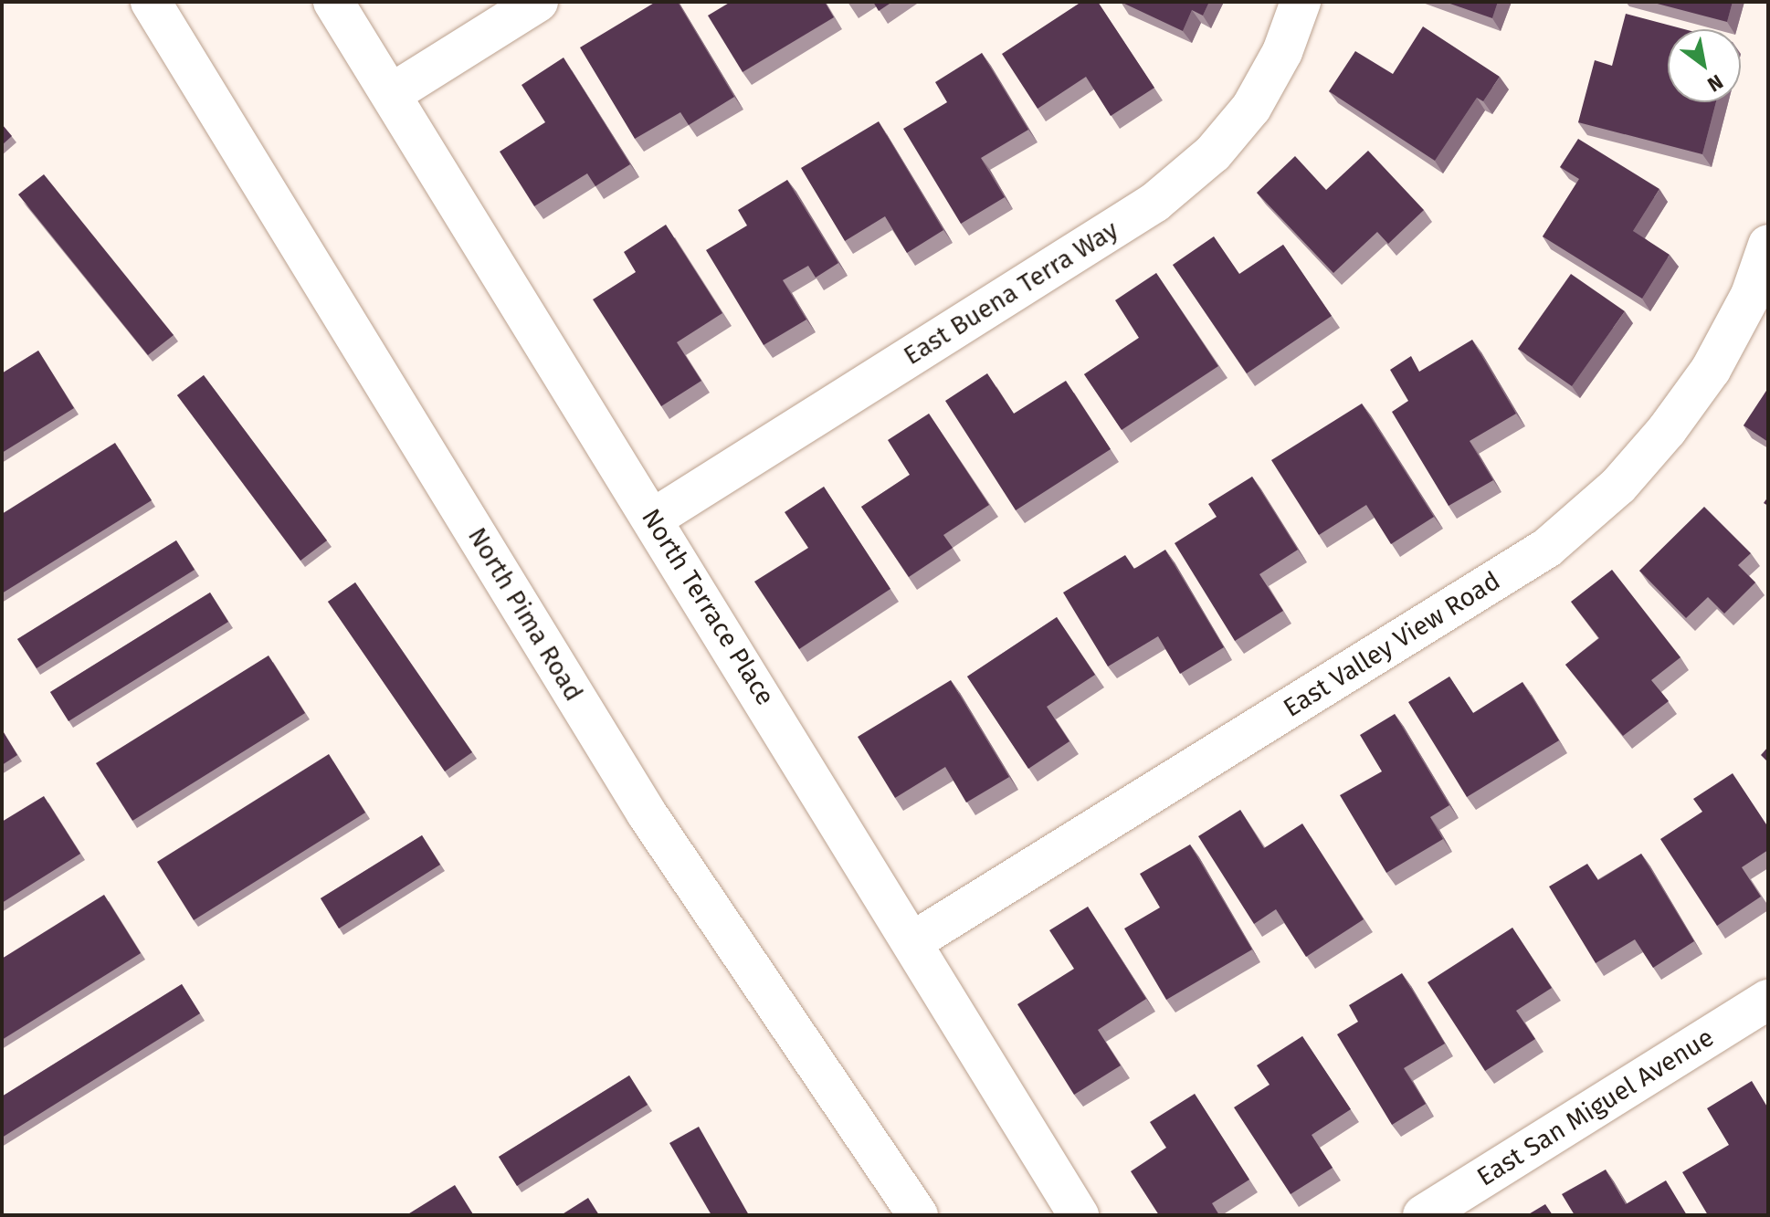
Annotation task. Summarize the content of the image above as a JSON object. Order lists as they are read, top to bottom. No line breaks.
{"streets":{"street":["East Buena Terra Way","North Terrace Place","North Pima Road","East Valley View Road","East San Miguel Avenue"]},"crossings":[["East Buena Terra Way","North Terrace Place"],["North Terrace Place","East Valley View Road"]],"north":"bottom right"}
